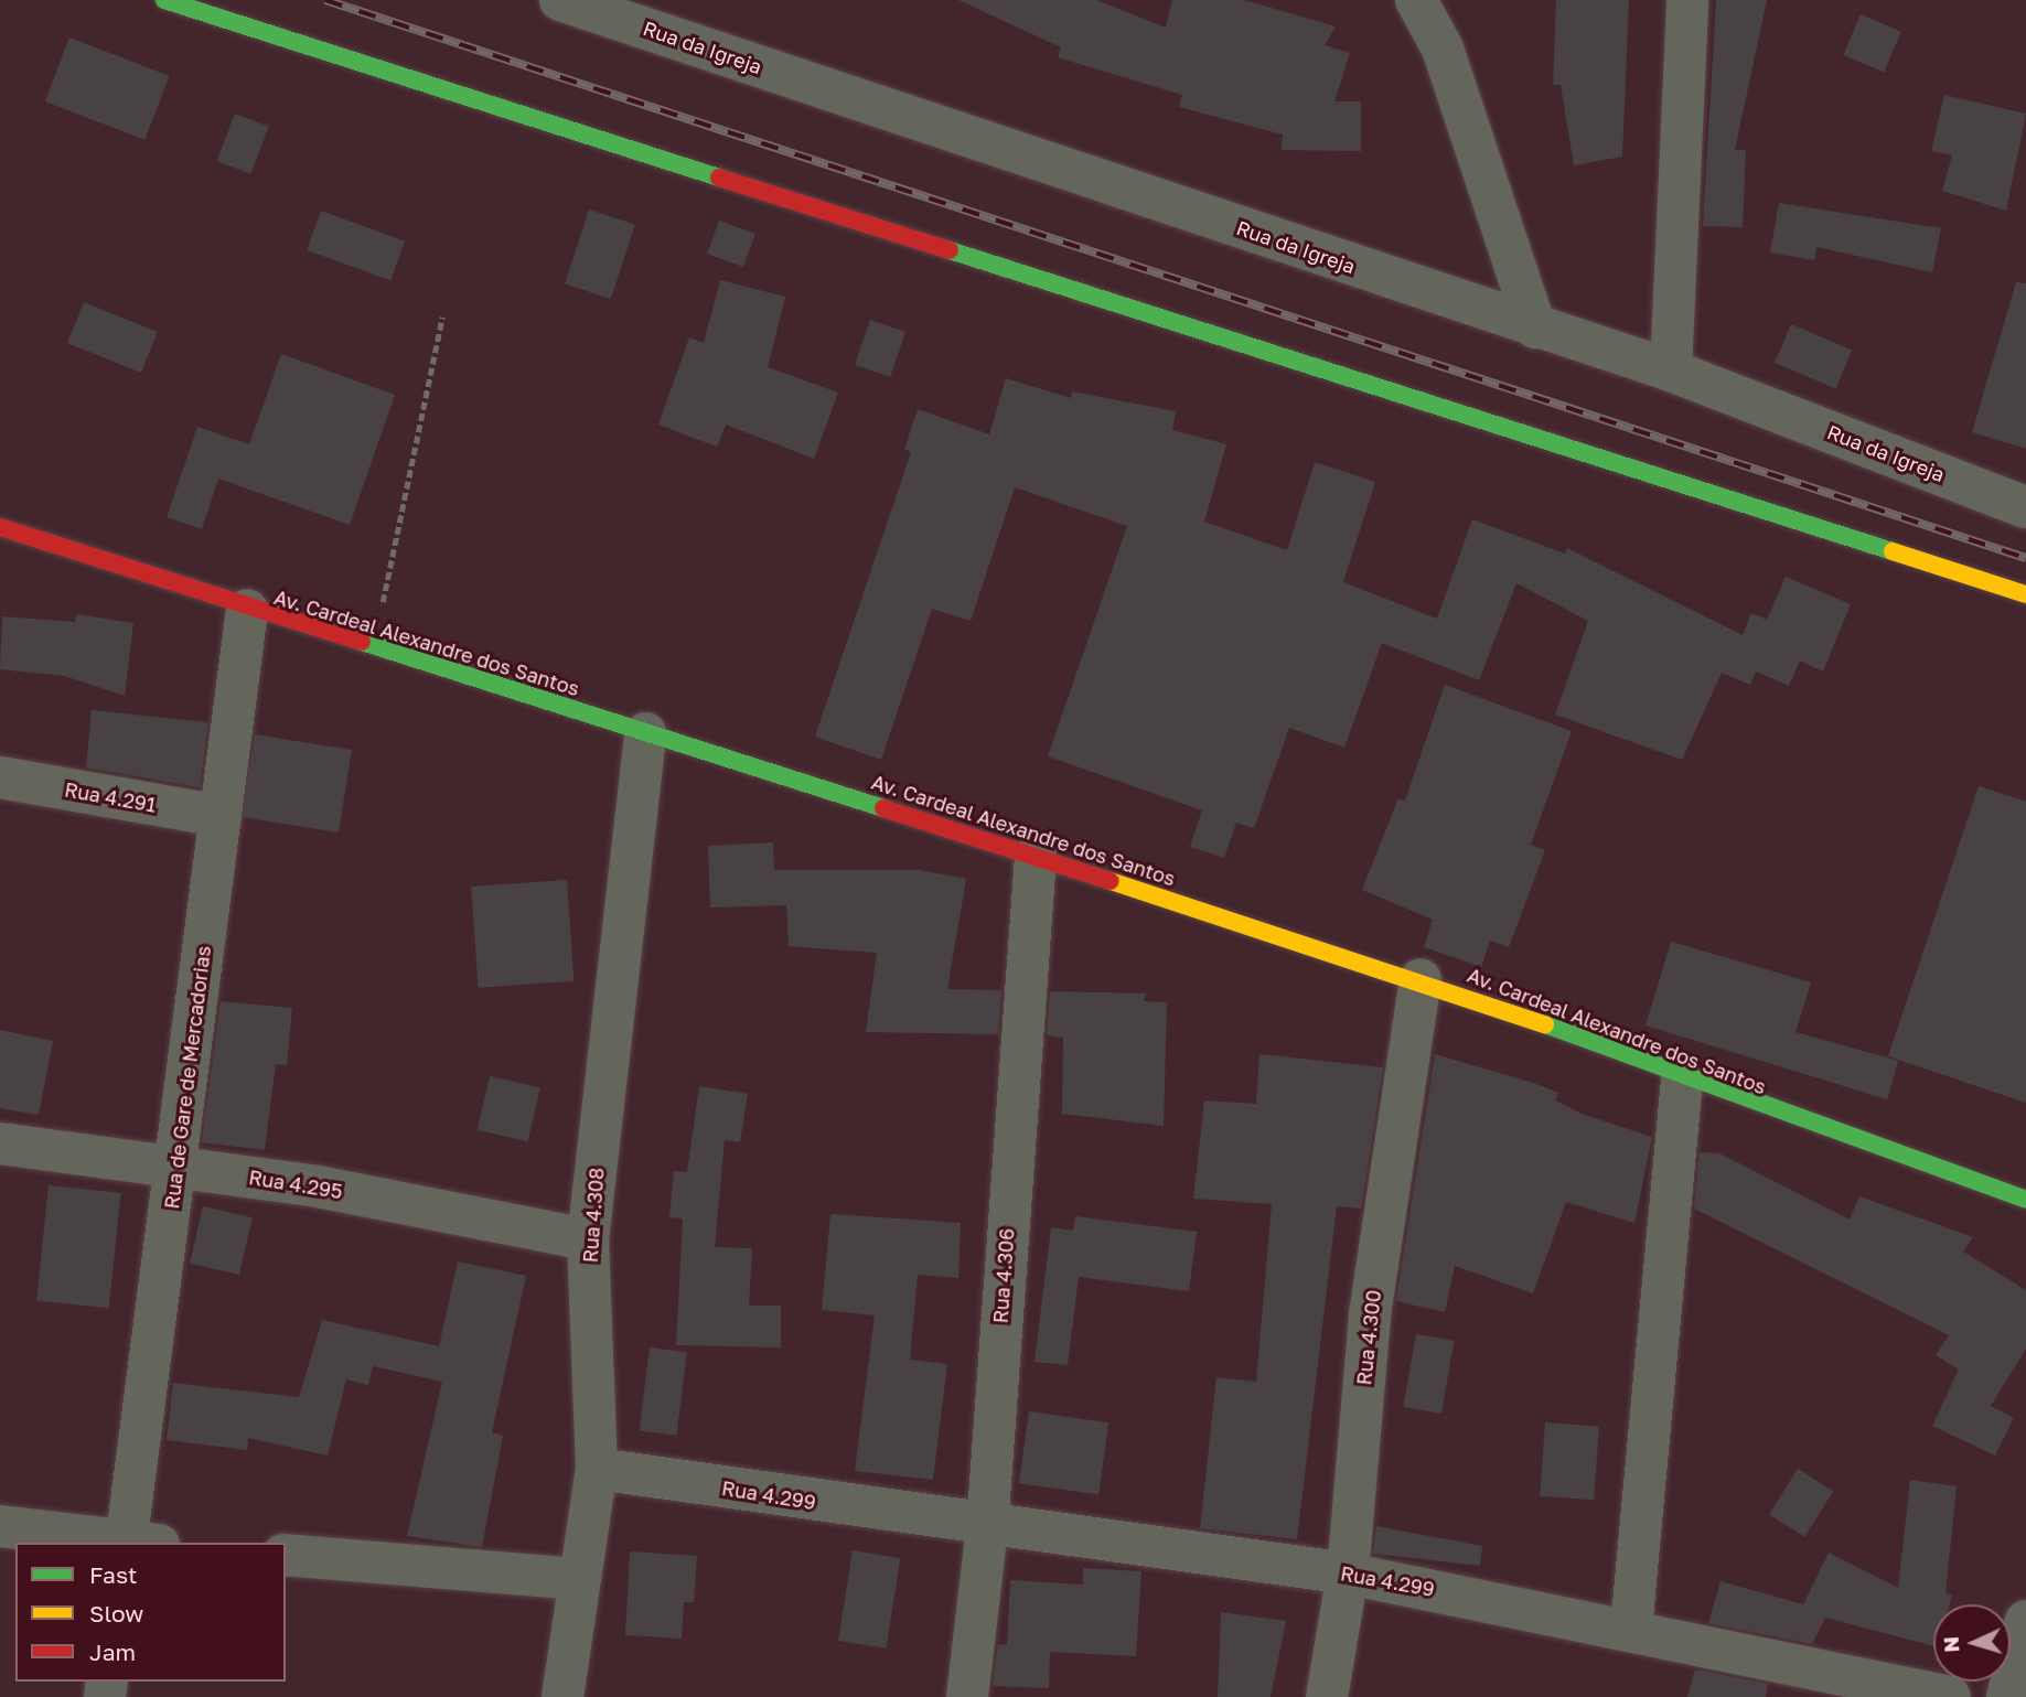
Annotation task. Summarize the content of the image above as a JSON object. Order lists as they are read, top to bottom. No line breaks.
{"streets":{"street":["Rua da Igreja","Av. Cardeal Alexandre dos Santos","Rua 4.291","Rua de Gare de Mercadorias","Rua 4.295","Rua 4.308","Rua 4.306","Rua 4.300","Rua 4.299"]},"crossings":[["Av. Cardeal Alexandre dos Santos","Rua de Gare de Mercadorias"],["Av. Cardeal Alexandre dos Santos","Rua 4.308"],["Av. Cardeal Alexandre dos Santos","Rua 4.306"],["Av. Cardeal Alexandre dos Santos","Rua 4.300"],["Rua 4.291","Rua de Gare de Mercadorias"],["Rua de Gare de Mercadorias","Rua 4.295"],["Rua 4.295","Rua 4.308"],["Rua 4.308","Rua 4.299"],["Rua 4.306","Rua 4.299"],["Rua 4.300","Rua 4.299"]],"legend":["Fast","Slow","Jam"],"north":"left"}
